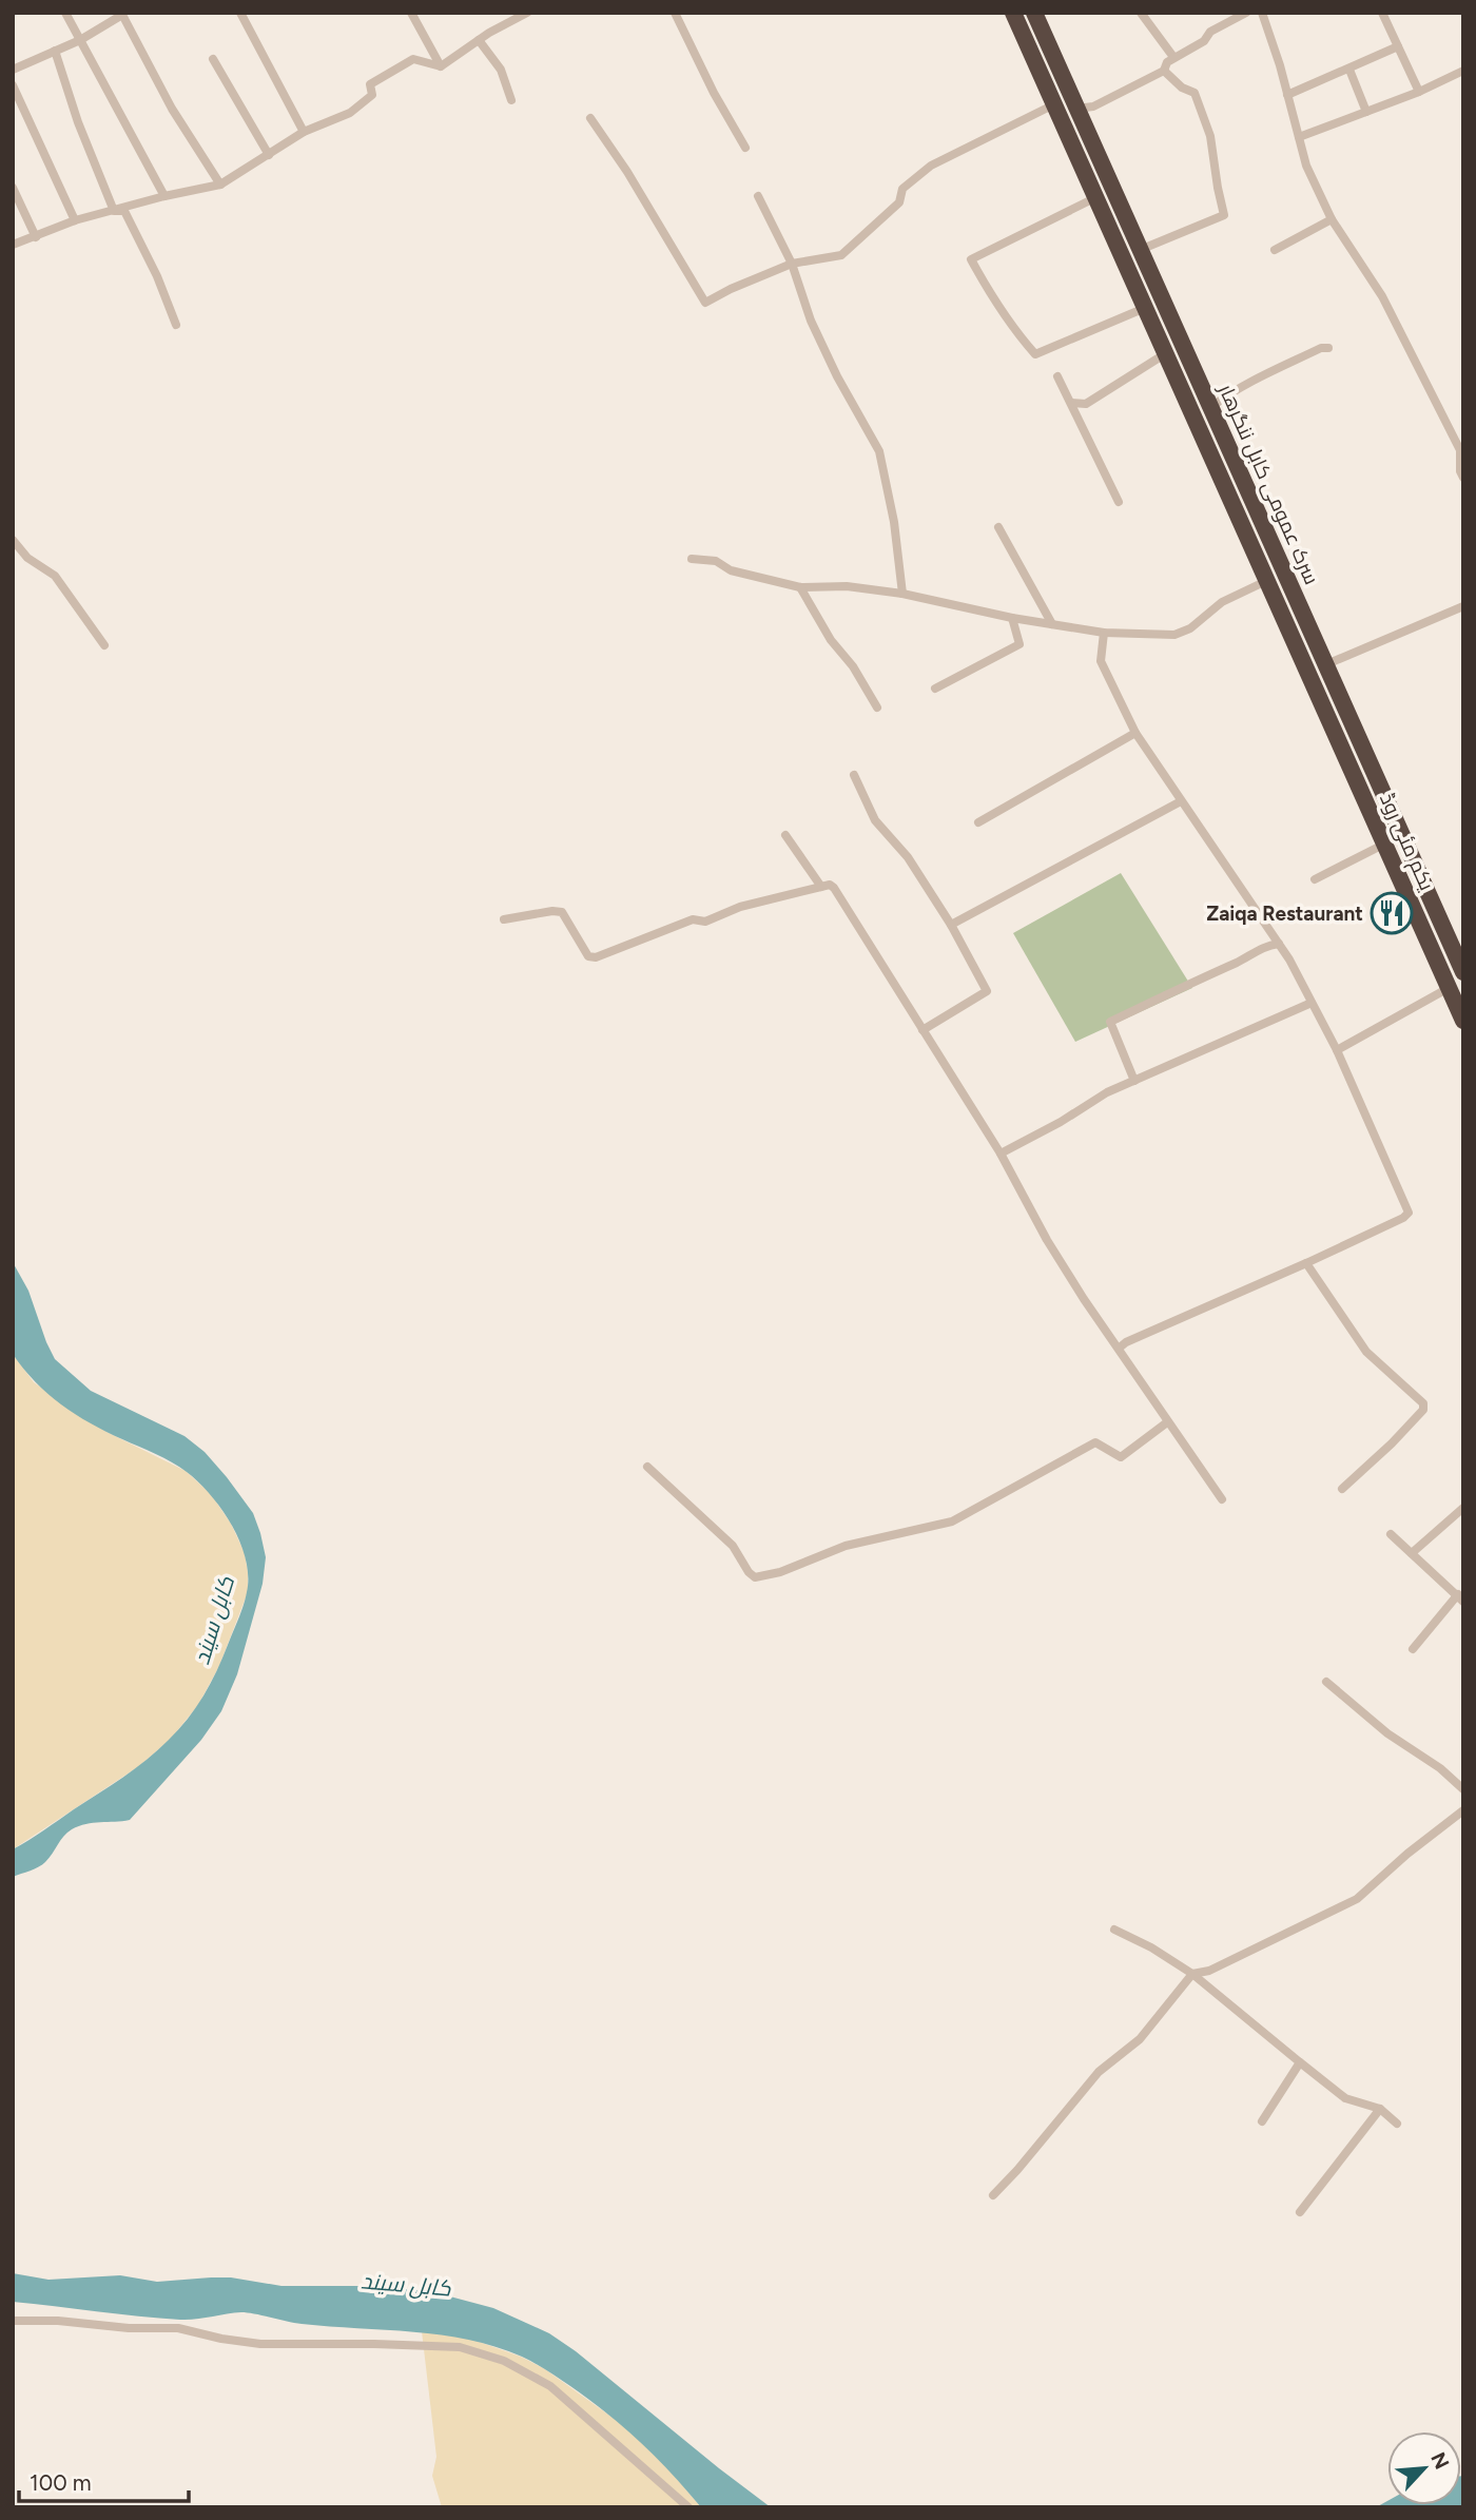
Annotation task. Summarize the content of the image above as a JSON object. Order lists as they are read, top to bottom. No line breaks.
{"streets":{"highway":["سرک عمومی کابل ننگرهار","یکم مئی روڈ"]},"crossings":[["سرک عمومی کابل ننگرهار","یکم مئی روڈ"]],"water":["کابل سيند"],"places":{"restaurant":["Zaiqa Restaurant"]},"scale_bar":"100 m","north":"top right"}
